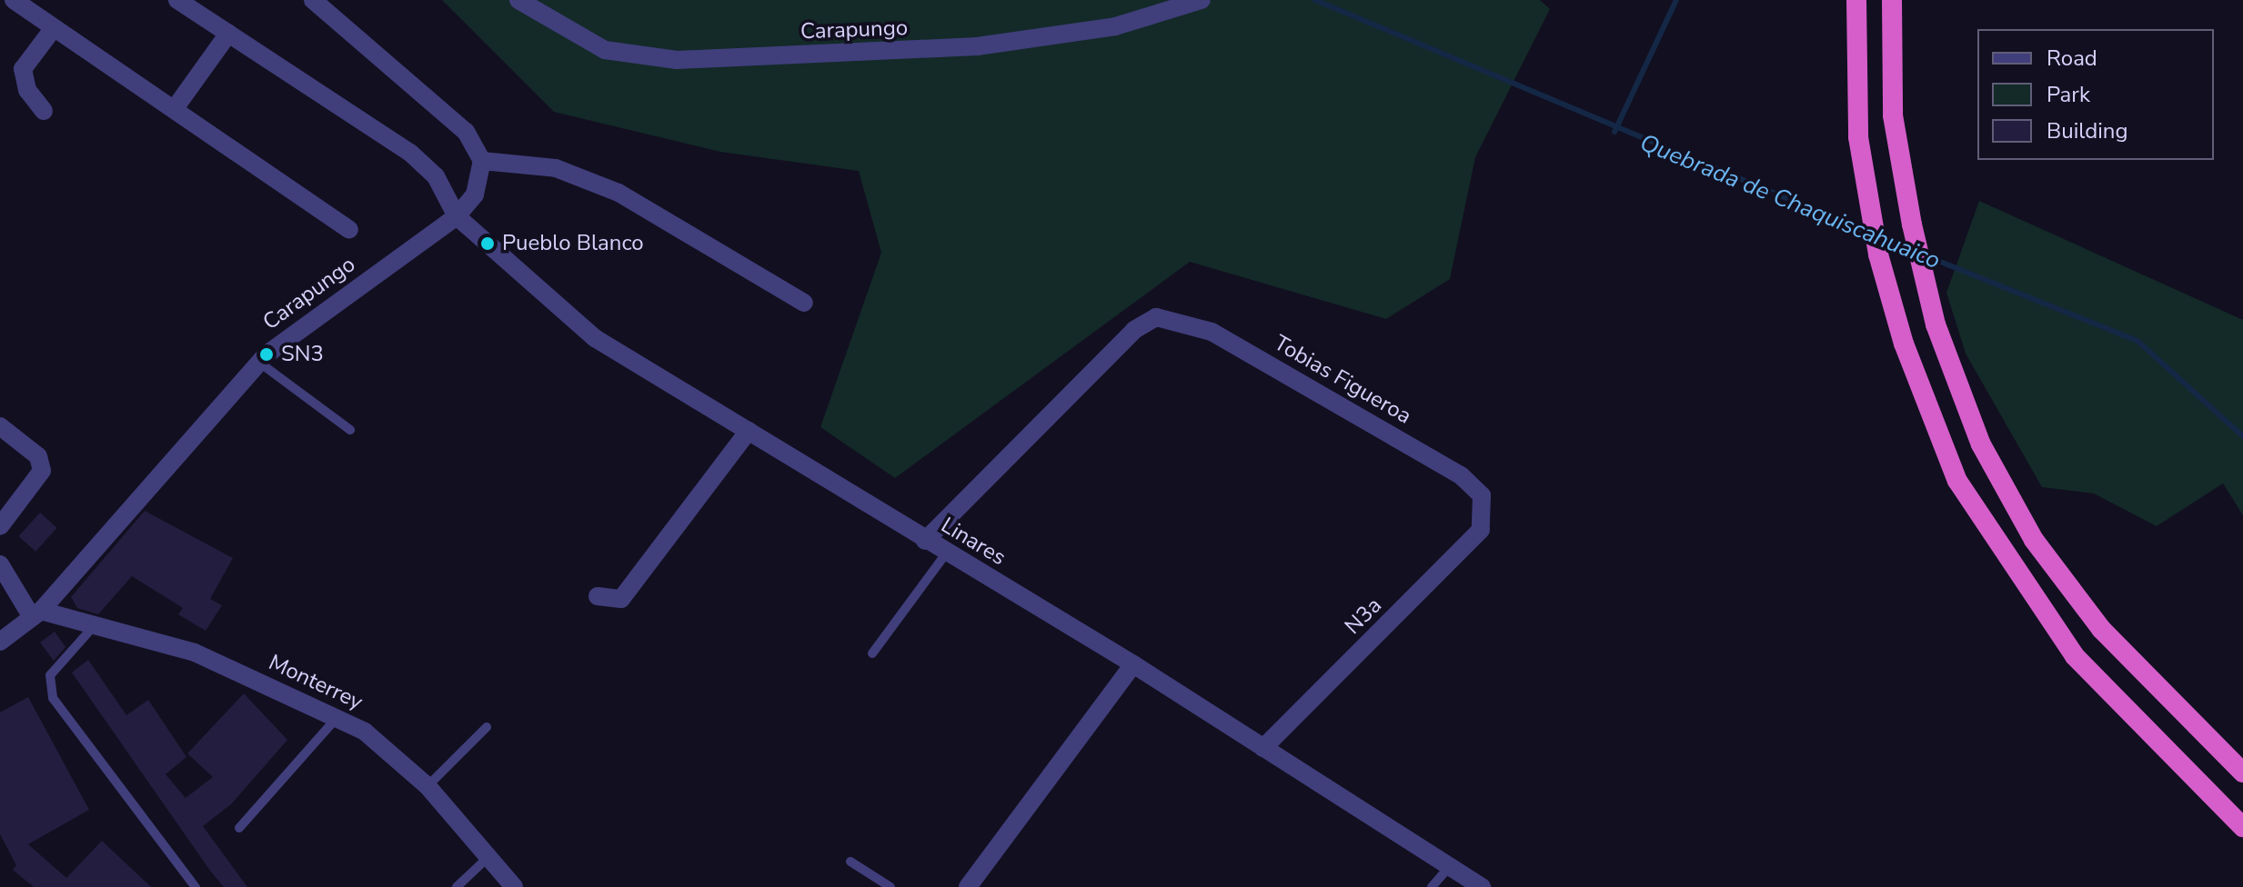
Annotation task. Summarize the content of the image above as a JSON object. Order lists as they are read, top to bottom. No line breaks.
{"streets":{"street":["Carapungo","Tobias Figueroa","Linares","N3a","Monterrey"]},"crossings":[["Carapungo","Linares"],["Carapungo","Monterrey"],["Tobias Figueroa","Linares"],["Tobias Figueroa","N3a"],["Linares","N3a"]],"water":["Quebrada de Chaquiscahuaico"],"places":["Pueblo Blanco","SN3"],"legend":["Road","Park","Building"]}
